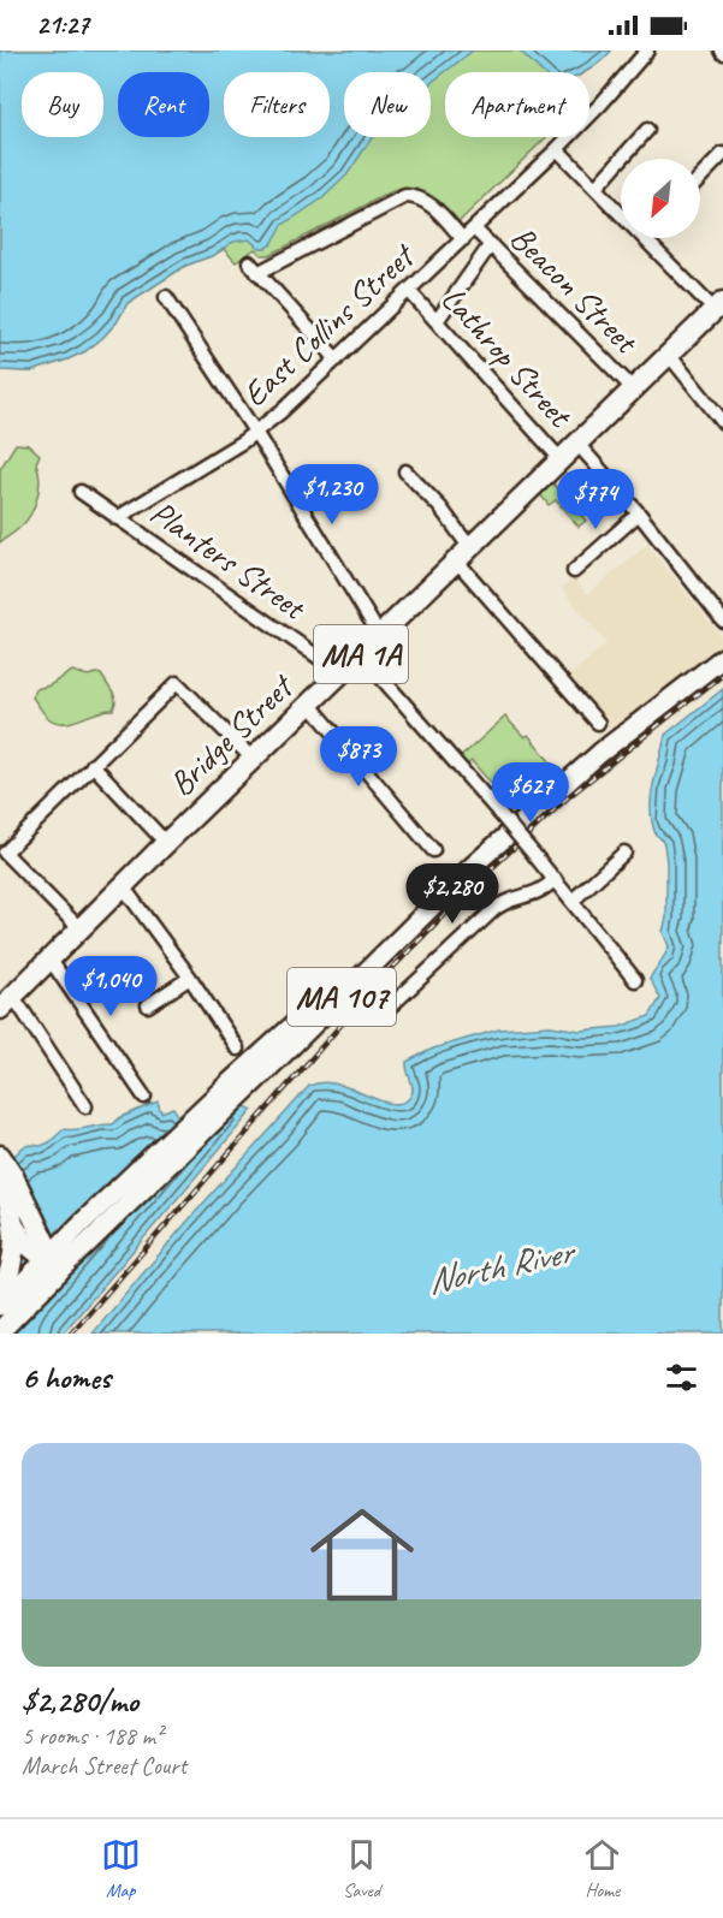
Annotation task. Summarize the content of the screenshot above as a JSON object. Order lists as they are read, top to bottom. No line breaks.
{"streets":{"highway":["MA 1A","Bridge Street"],"main road":["MA 107"],"street":["Beacon Street","East Collins Street","Lathrop Street","Planters Street"]},"crossings":[["Beacon Street","East Collins Street"],["Beacon Street","Bridge Street"],["East Collins Street","Lathrop Street"],["East Collins Street","Planters Street"],["Lathrop Street","Bridge Street"],["Planters Street","Bridge Street"]],"water":["North River"],"north":"bottom left","page":{"status":"21:27","chip":["Buy","Rent","Filters","New","Apartment"],"price":["$1,230","$774","$873","$627","$2,280","$1,040"],"heading":"6 homes","list":[{"name":"$2,280/mo","note":"5 rooms · 188 m² · March Street Court"}],"tabs":["Map","Saved","Home"]}}
